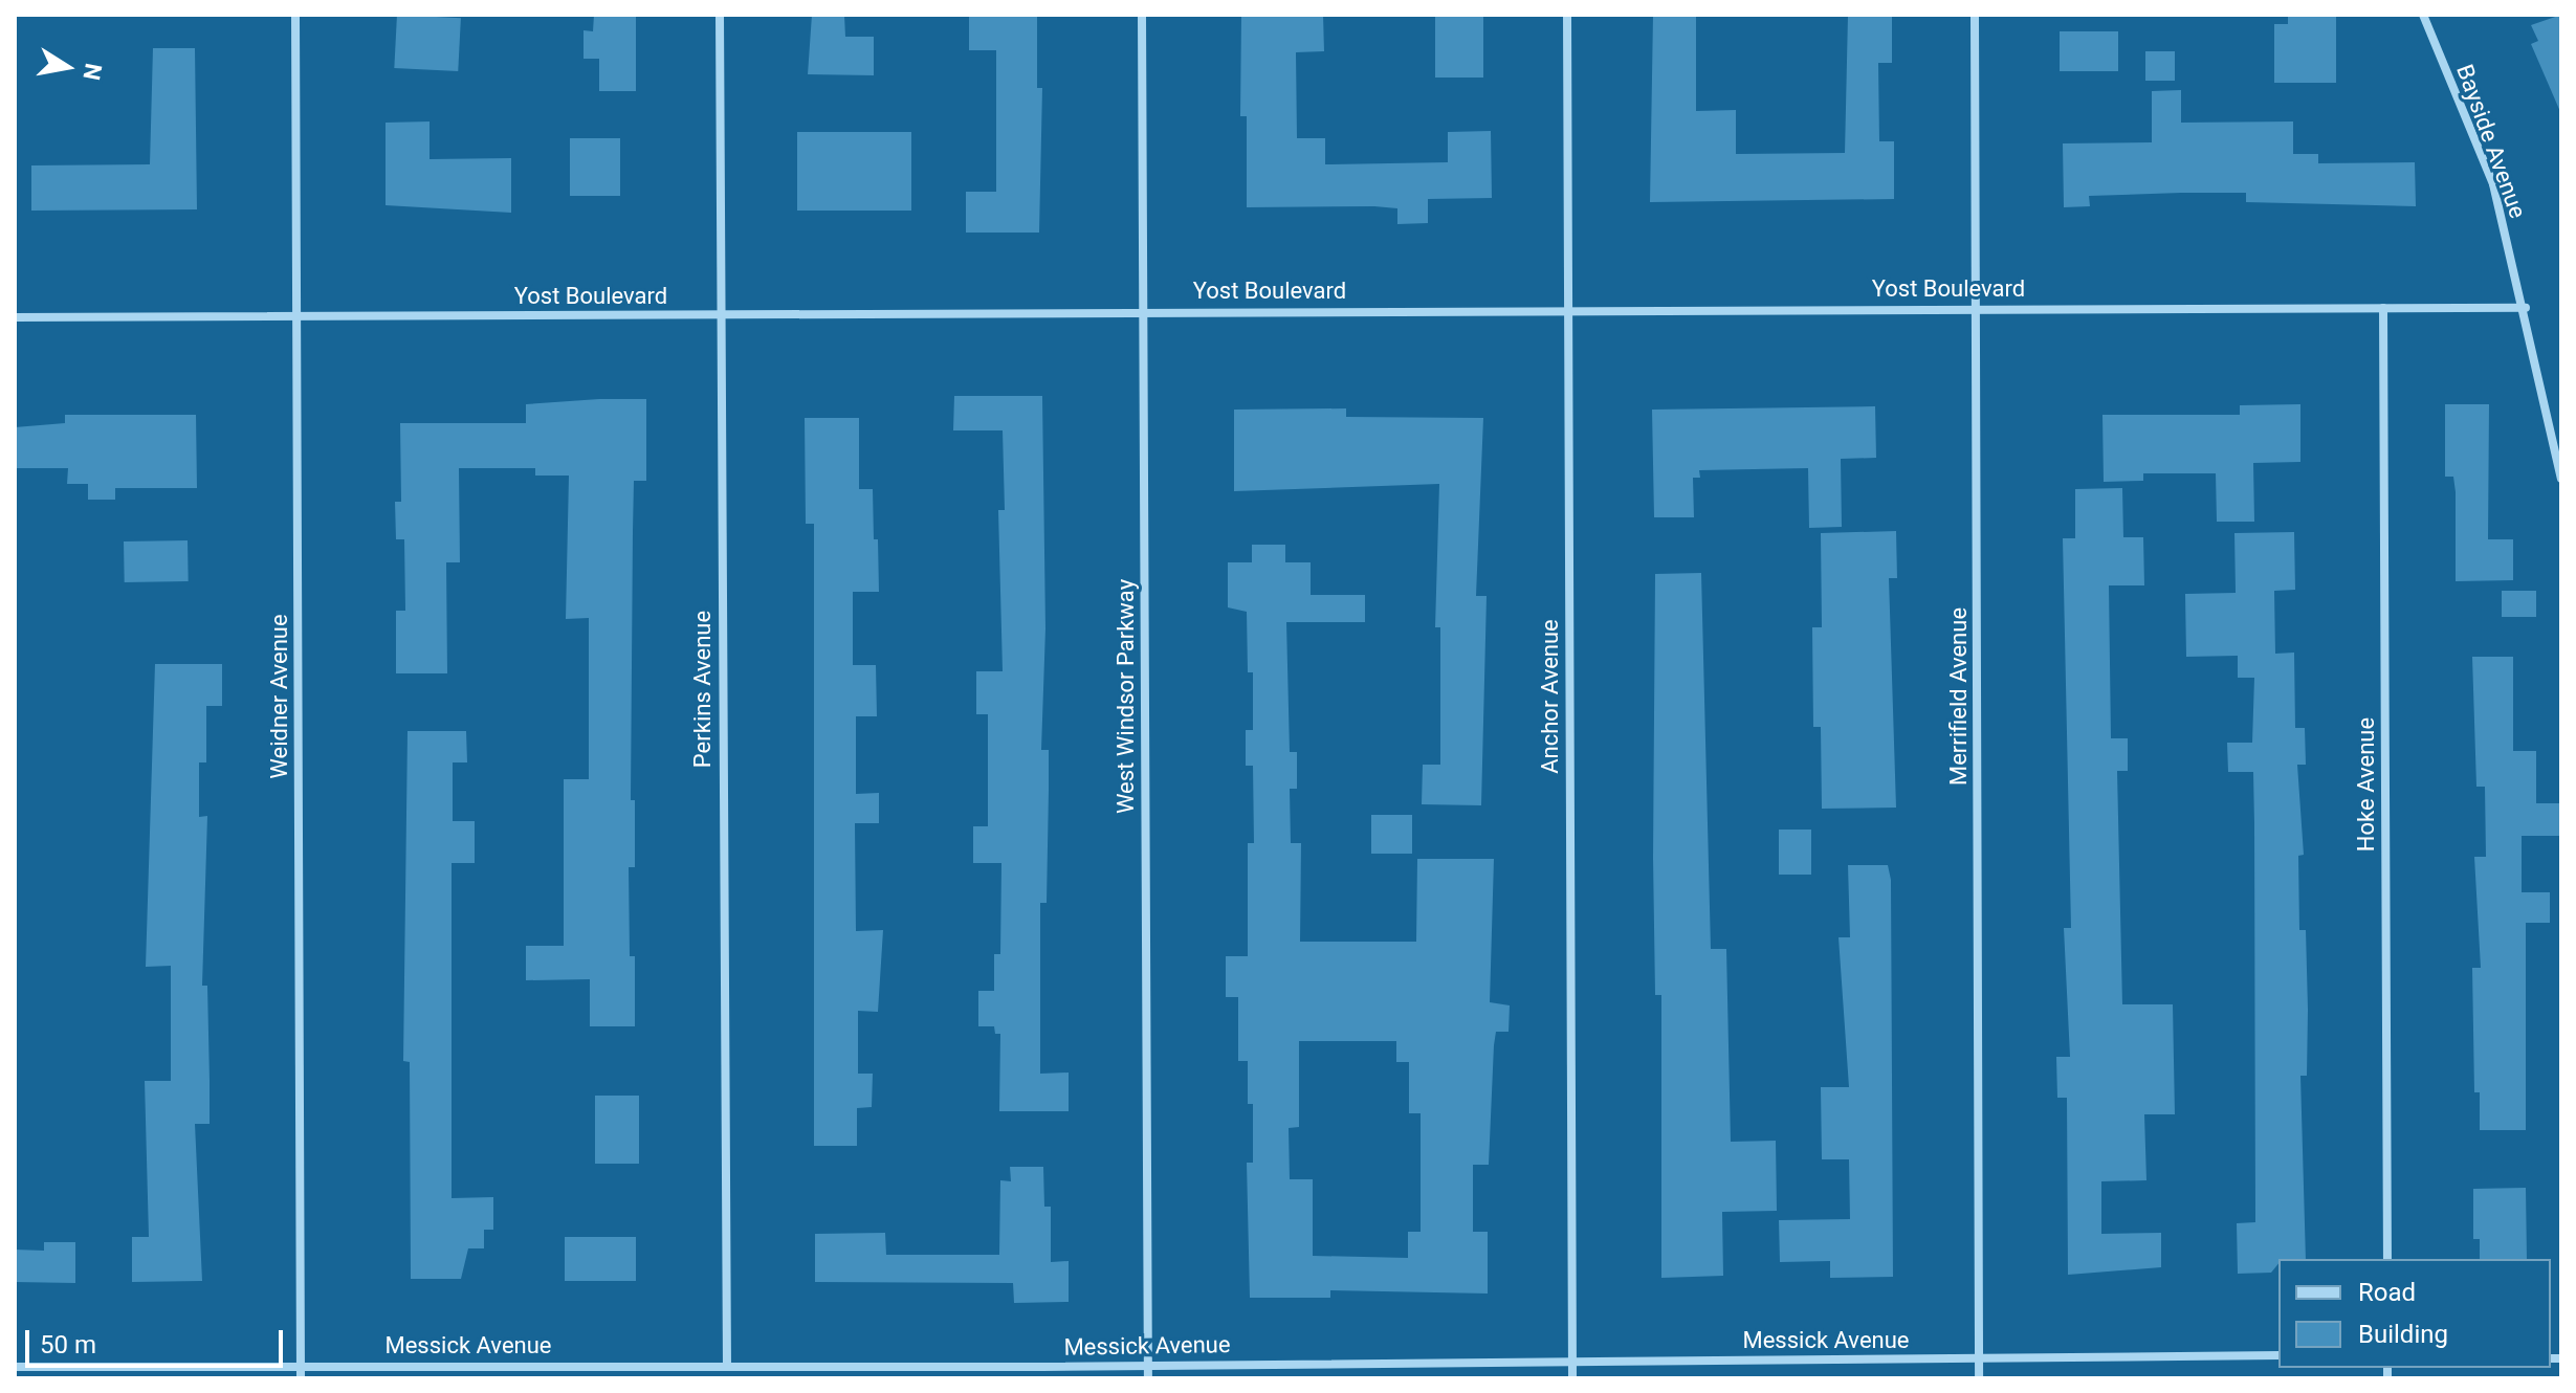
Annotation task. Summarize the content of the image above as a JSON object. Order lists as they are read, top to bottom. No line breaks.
{"streets":{"street":["Bayside Avenue","Yost Boulevard","Perkins Avenue","Weidner Avenue","West Windsor Parkway","Anchor Avenue","Merrifield Avenue","Hoke Avenue","Messick Avenue"]},"crossings":[["Bayside Avenue","Yost Boulevard"],["Yost Boulevard","Perkins Avenue"],["Yost Boulevard","Weidner Avenue"],["Yost Boulevard","West Windsor Parkway"],["Yost Boulevard","Anchor Avenue"],["Yost Boulevard","Merrifield Avenue"],["Yost Boulevard","Hoke Avenue"],["Perkins Avenue","Messick Avenue"],["Weidner Avenue","Messick Avenue"],["West Windsor Parkway","Messick Avenue"],["Anchor Avenue","Messick Avenue"],["Merrifield Avenue","Messick Avenue"]],"legend":["Road","Building"],"scale_bar":"50 m","north":"right"}
